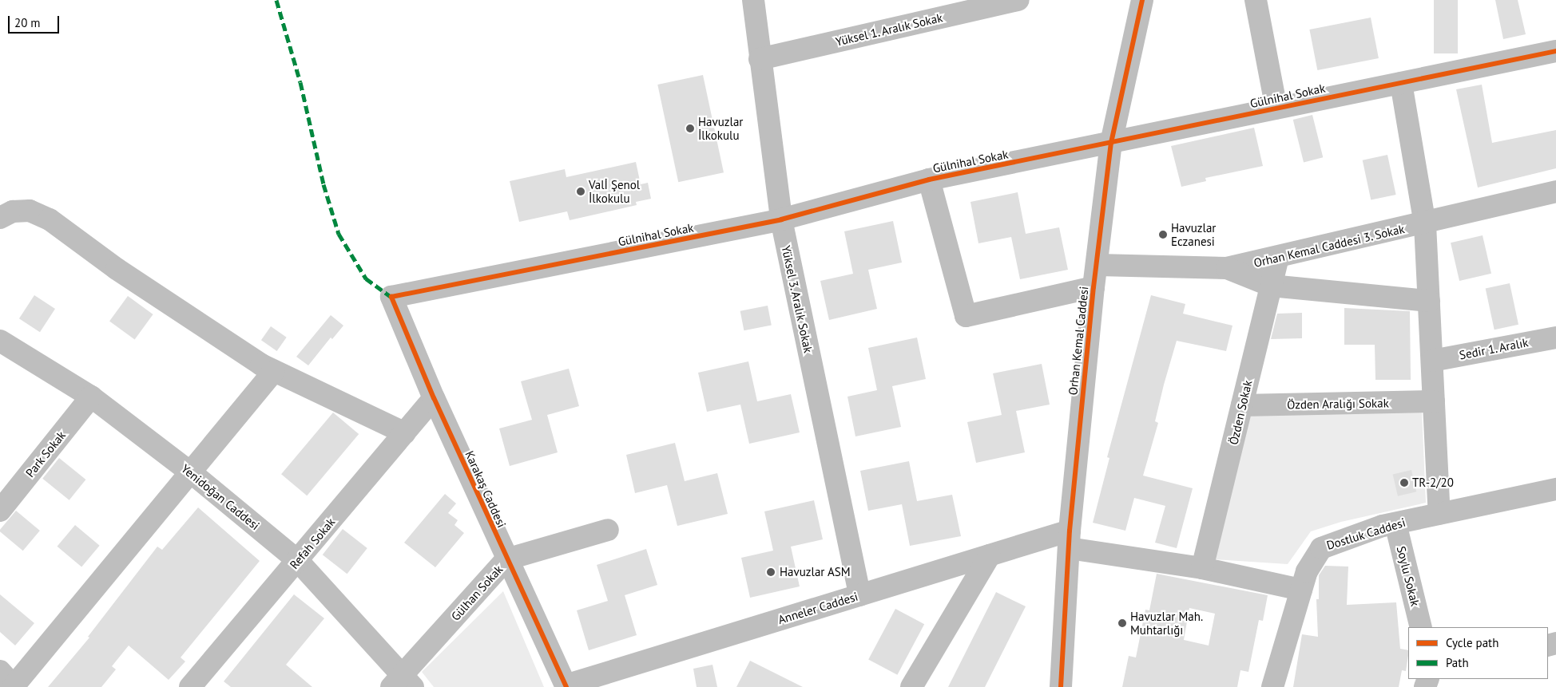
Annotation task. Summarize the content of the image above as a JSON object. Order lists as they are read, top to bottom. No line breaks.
{"streets":{"street":["Yüksel 1. Aralık Sokak","Gülnihal Sokak","Orhan Kemal Caddesi 3. Sokak","Yüksel 3. Aralık Sokak","Orhan Kemal Caddesi","Sedir 1. Aralık","Özden Aralığı Sokak","Özden Sokak","Park Sokak","Karakaş Caddesi","Yenidoğan Caddesi","Dostluk Caddesi","Refah Sokak","Soylu Sokak","Gülhan Sokak","Anneler Caddesi"]},"crossings":[["Yüksel 1. Aralık Sokak","Yüksel 3. Aralık Sokak"],["Gülnihal Sokak","Yüksel 3. Aralık Sokak"],["Gülnihal Sokak","Orhan Kemal Caddesi"],["Gülnihal Sokak","Karakaş Caddesi"],["Orhan Kemal Caddesi 3. Sokak","Orhan Kemal Caddesi"],["Orhan Kemal Caddesi 3. Sokak","Özden Sokak"],["Yüksel 3. Aralık Sokak","Anneler Caddesi"],["Orhan Kemal Caddesi","Anneler Caddesi"],["Özden Aralığı Sokak","Özden Sokak"],["Park Sokak","Yenidoğan Caddesi"],["Karakaş Caddesi","Refah Sokak"],["Karakaş Caddesi","Gülhan Sokak"],["Karakaş Caddesi","Anneler Caddesi"],["Yenidoğan Caddesi","Refah Sokak"],["Yenidoğan Caddesi","Gülhan Sokak"],["Dostluk Caddesi","Soylu Sokak"]],"places":["Havuzlar İlkokulu","Valİ Şenol İlkokulu","Havuzlar Eczanesi","TR-2/20","Havuzlar ASM","Havuzlar Mah. Muhtarlığı"],"legend":["Cycle path","Path"],"scale_bar":"20 m"}
